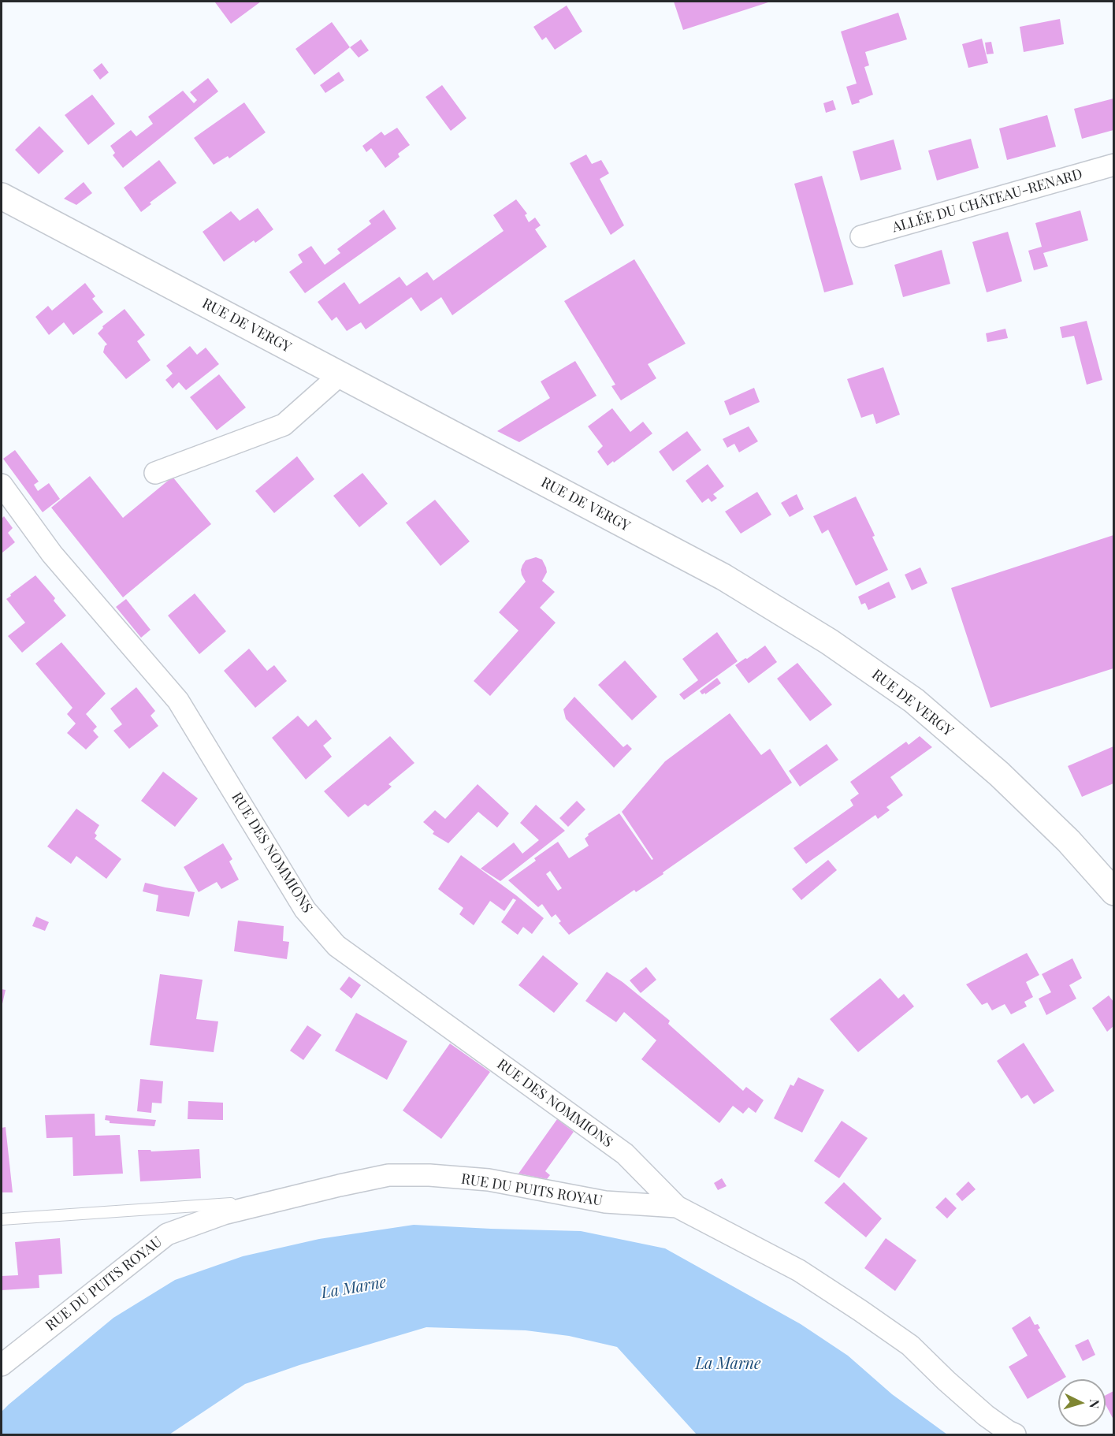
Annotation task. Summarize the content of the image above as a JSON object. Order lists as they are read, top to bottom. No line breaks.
{"streets":{"main road":["RUE DE VERGY"],"street":["ALLÉE DU CHÂTEAU-RENARD","RUE DES NOMMIONS","RUE DU PUITS ROYAU"]},"crossings":[["RUE DES NOMMIONS","RUE DU PUITS ROYAU"]],"water":["La Marne"],"north":"right"}
